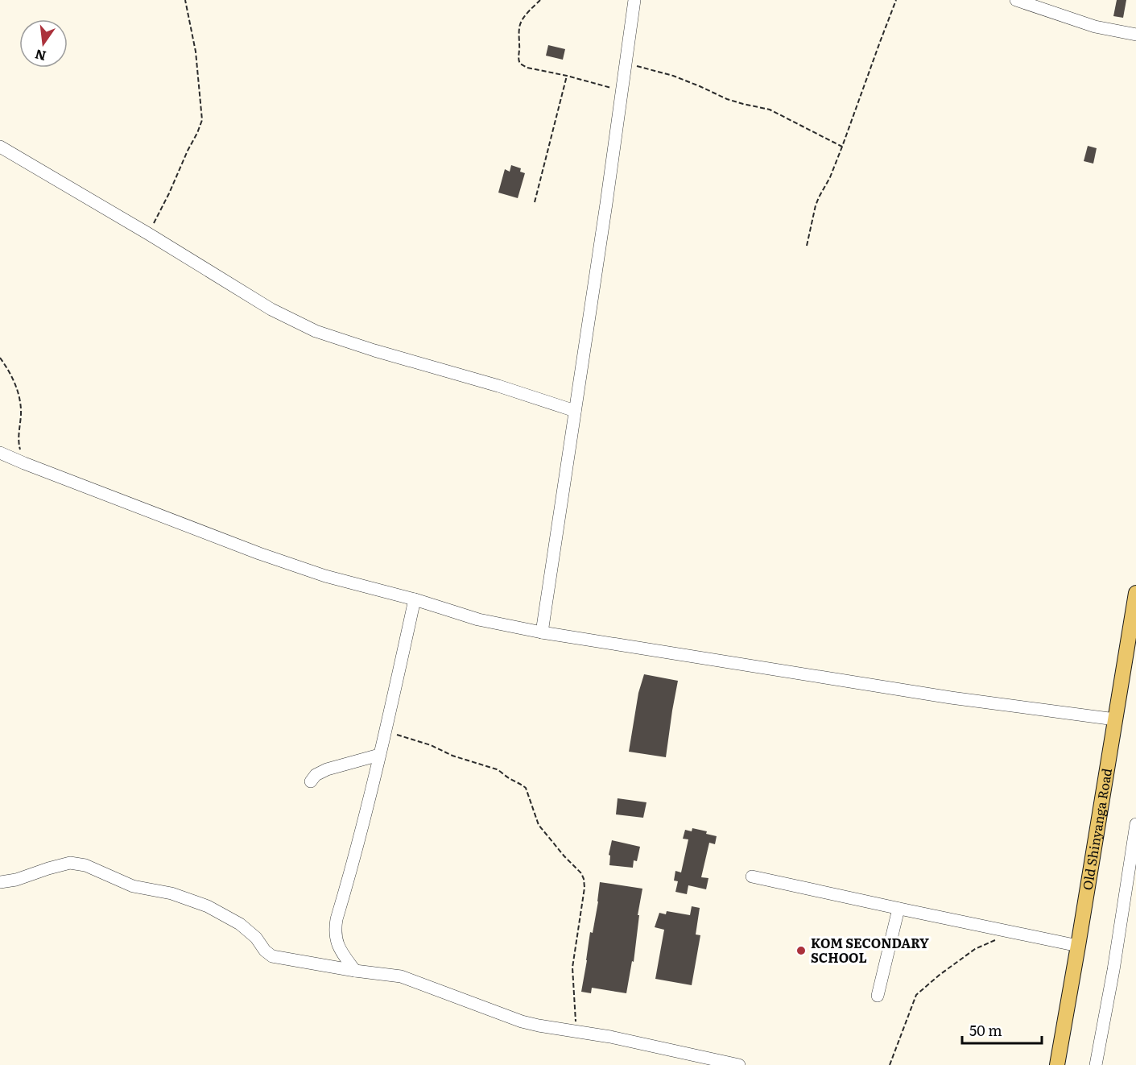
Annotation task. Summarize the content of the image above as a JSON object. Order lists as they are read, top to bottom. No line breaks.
{"streets":{"main road":["Old Shinyanga Road"]},"places":["KOM SECONDARY SCHOOL"],"scale_bar":"50 m","north":"bottom"}
